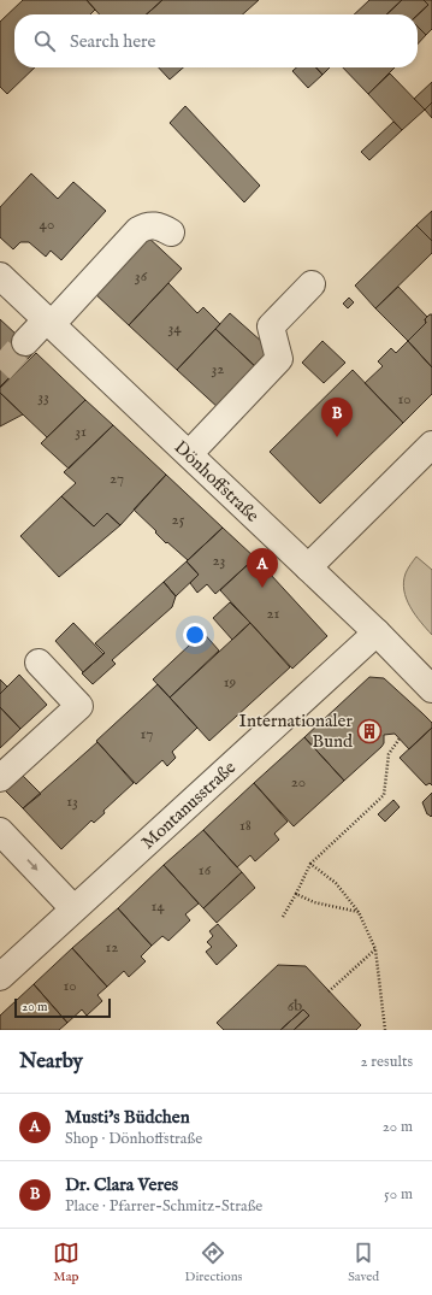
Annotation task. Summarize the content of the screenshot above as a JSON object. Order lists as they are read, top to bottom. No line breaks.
{"streets":{"street":["Dönhoffstraße","Montanusstraße"]},"crossings":[["Dönhoffstraße","Montanusstraße"]],"places":{"building":["Internationaler Bund"]},"house_numbers":["40","36","34","32","33","10","31","27","25","23","21","19","17","20","13","18","16","14","12","10","6b"],"scale_bar":"20 m","page":{"search":"Search here","pins":["B","A"],"scale":"20 m","heading":["Nearby","2 results"],"list":[{"mark":"A","name":"Musti's Büdchen","note":"Shop · Dönhoffstraße","value":"20 m"},{"mark":"B","name":"Dr. Clara Veres","note":"Place · Pfarrer-Schmitz-Straße","value":"50 m"}],"nav":["Map","Directions","Saved"]}}
